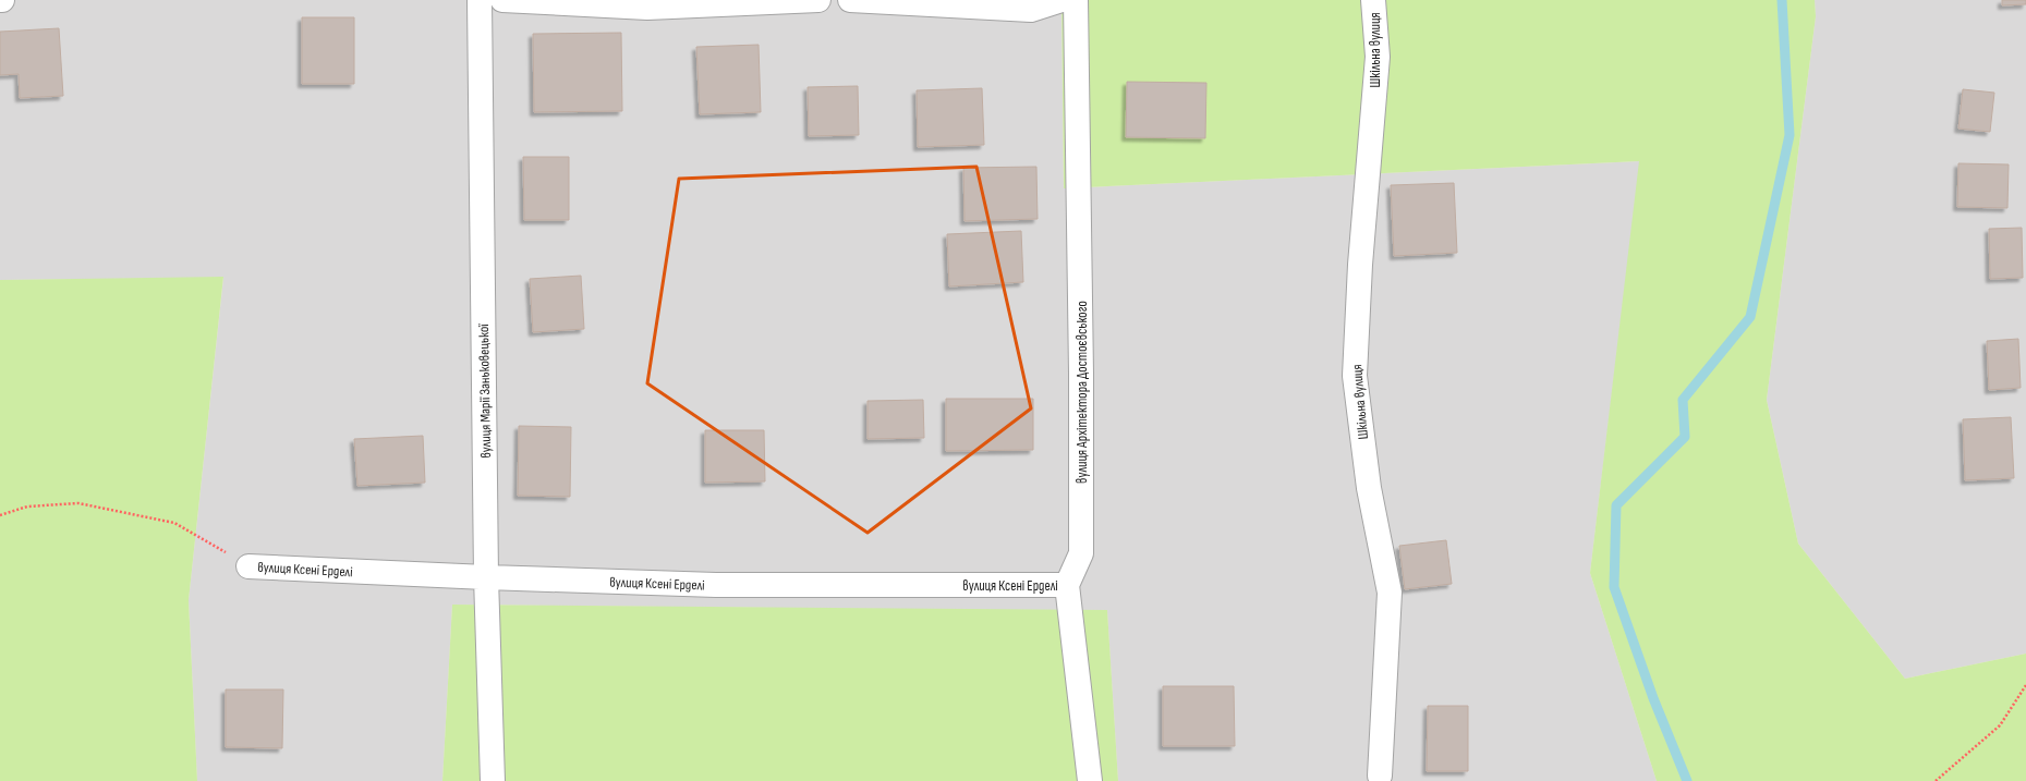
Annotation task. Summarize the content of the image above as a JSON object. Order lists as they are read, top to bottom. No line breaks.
{"streets":{"street":["Шкільна вулиця","вулиця Марії Заньковецької","вулиця Архітектора Достоєвського","вулиця Ксені Ерделі"]},"crossings":[["вулиця Марії Заньковецької","вулиця Ксені Ерделі"],["вулиця Архітектора Достоєвського","вулиця Ксені Ерделі"]]}
